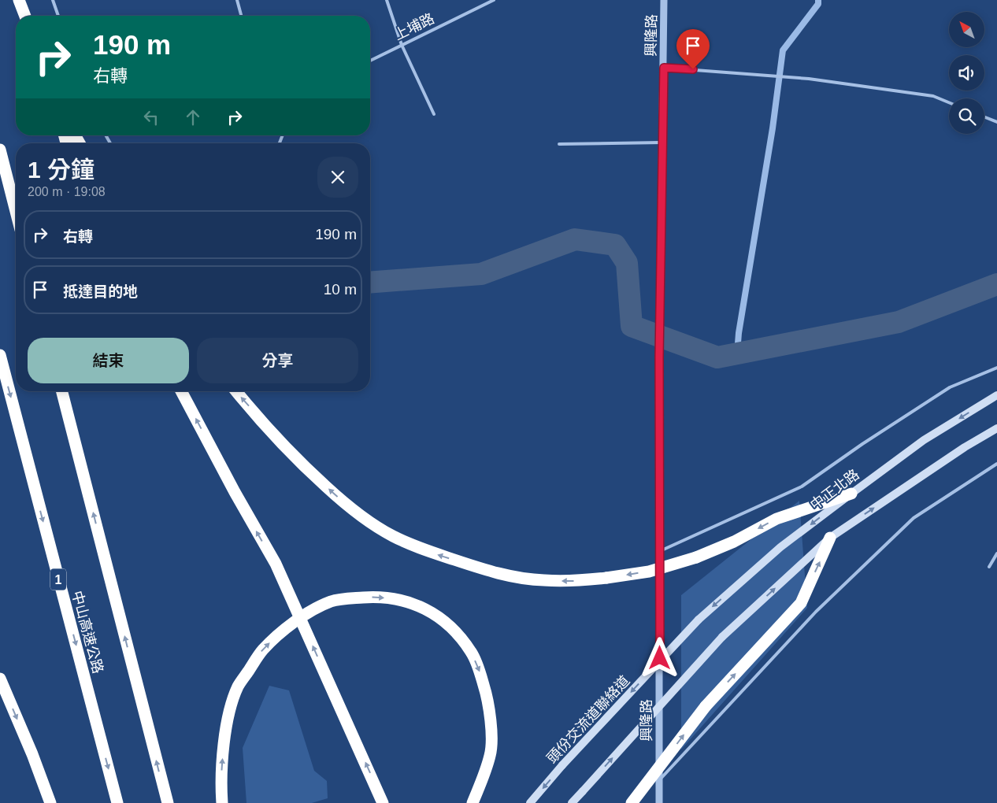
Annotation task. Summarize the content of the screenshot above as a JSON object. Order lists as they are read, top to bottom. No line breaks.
{"streets":{"highway":["1","中山高速公路"],"main road":["中正北路","頭份交流道聯絡道"],"street":["興隆路"],"lane":["上埔路"]},"crossings":[["中正北路","頭份交流道聯絡道"]],"north":"top left","page":{"turn":["190 m","右轉"],"heading":["1 分鐘","200 m · 19:08"],"list":[{"name":"右轉","value":"190 m"},{"name":"抵達目的地","value":"10 m"}],"buttons":["結束","分享"]}}
